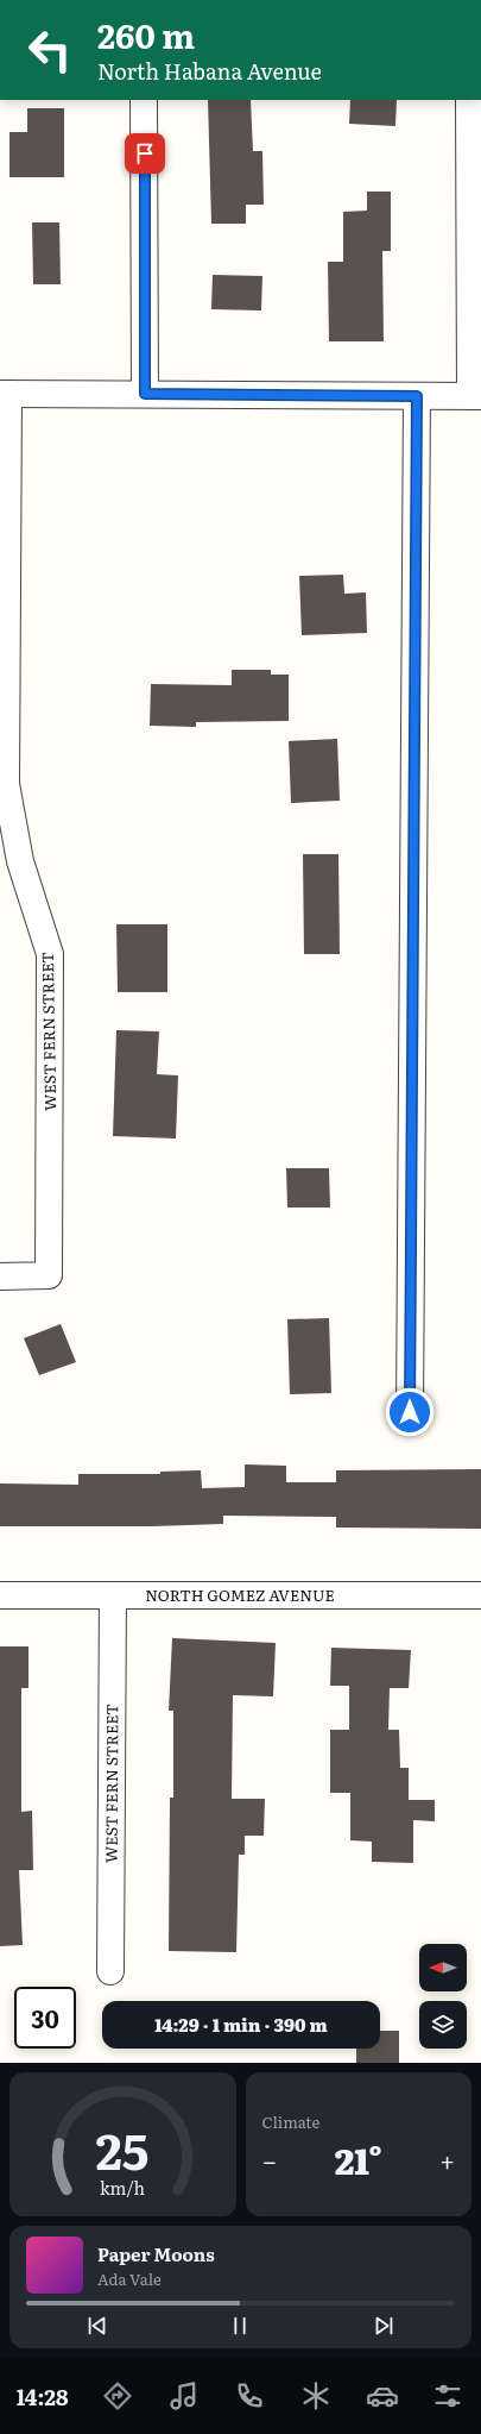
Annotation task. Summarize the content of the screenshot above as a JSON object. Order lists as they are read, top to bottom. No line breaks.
{"streets":{"street":["WEST FERN STREET","NORTH GOMEZ AVENUE"]},"crossings":[["WEST FERN STREET","NORTH GOMEZ AVENUE"]],"north":"left","page":{"turn":["260 m","North Habana Avenue"],"limit":"30","trip":"14:29 · 1 min · 390 m","tile":"Climate","heat":["−","21°","+"],"song":["Paper Moons","Ada Vale"],"tabs":"14:28","gauge":["25","km/h"]}}
